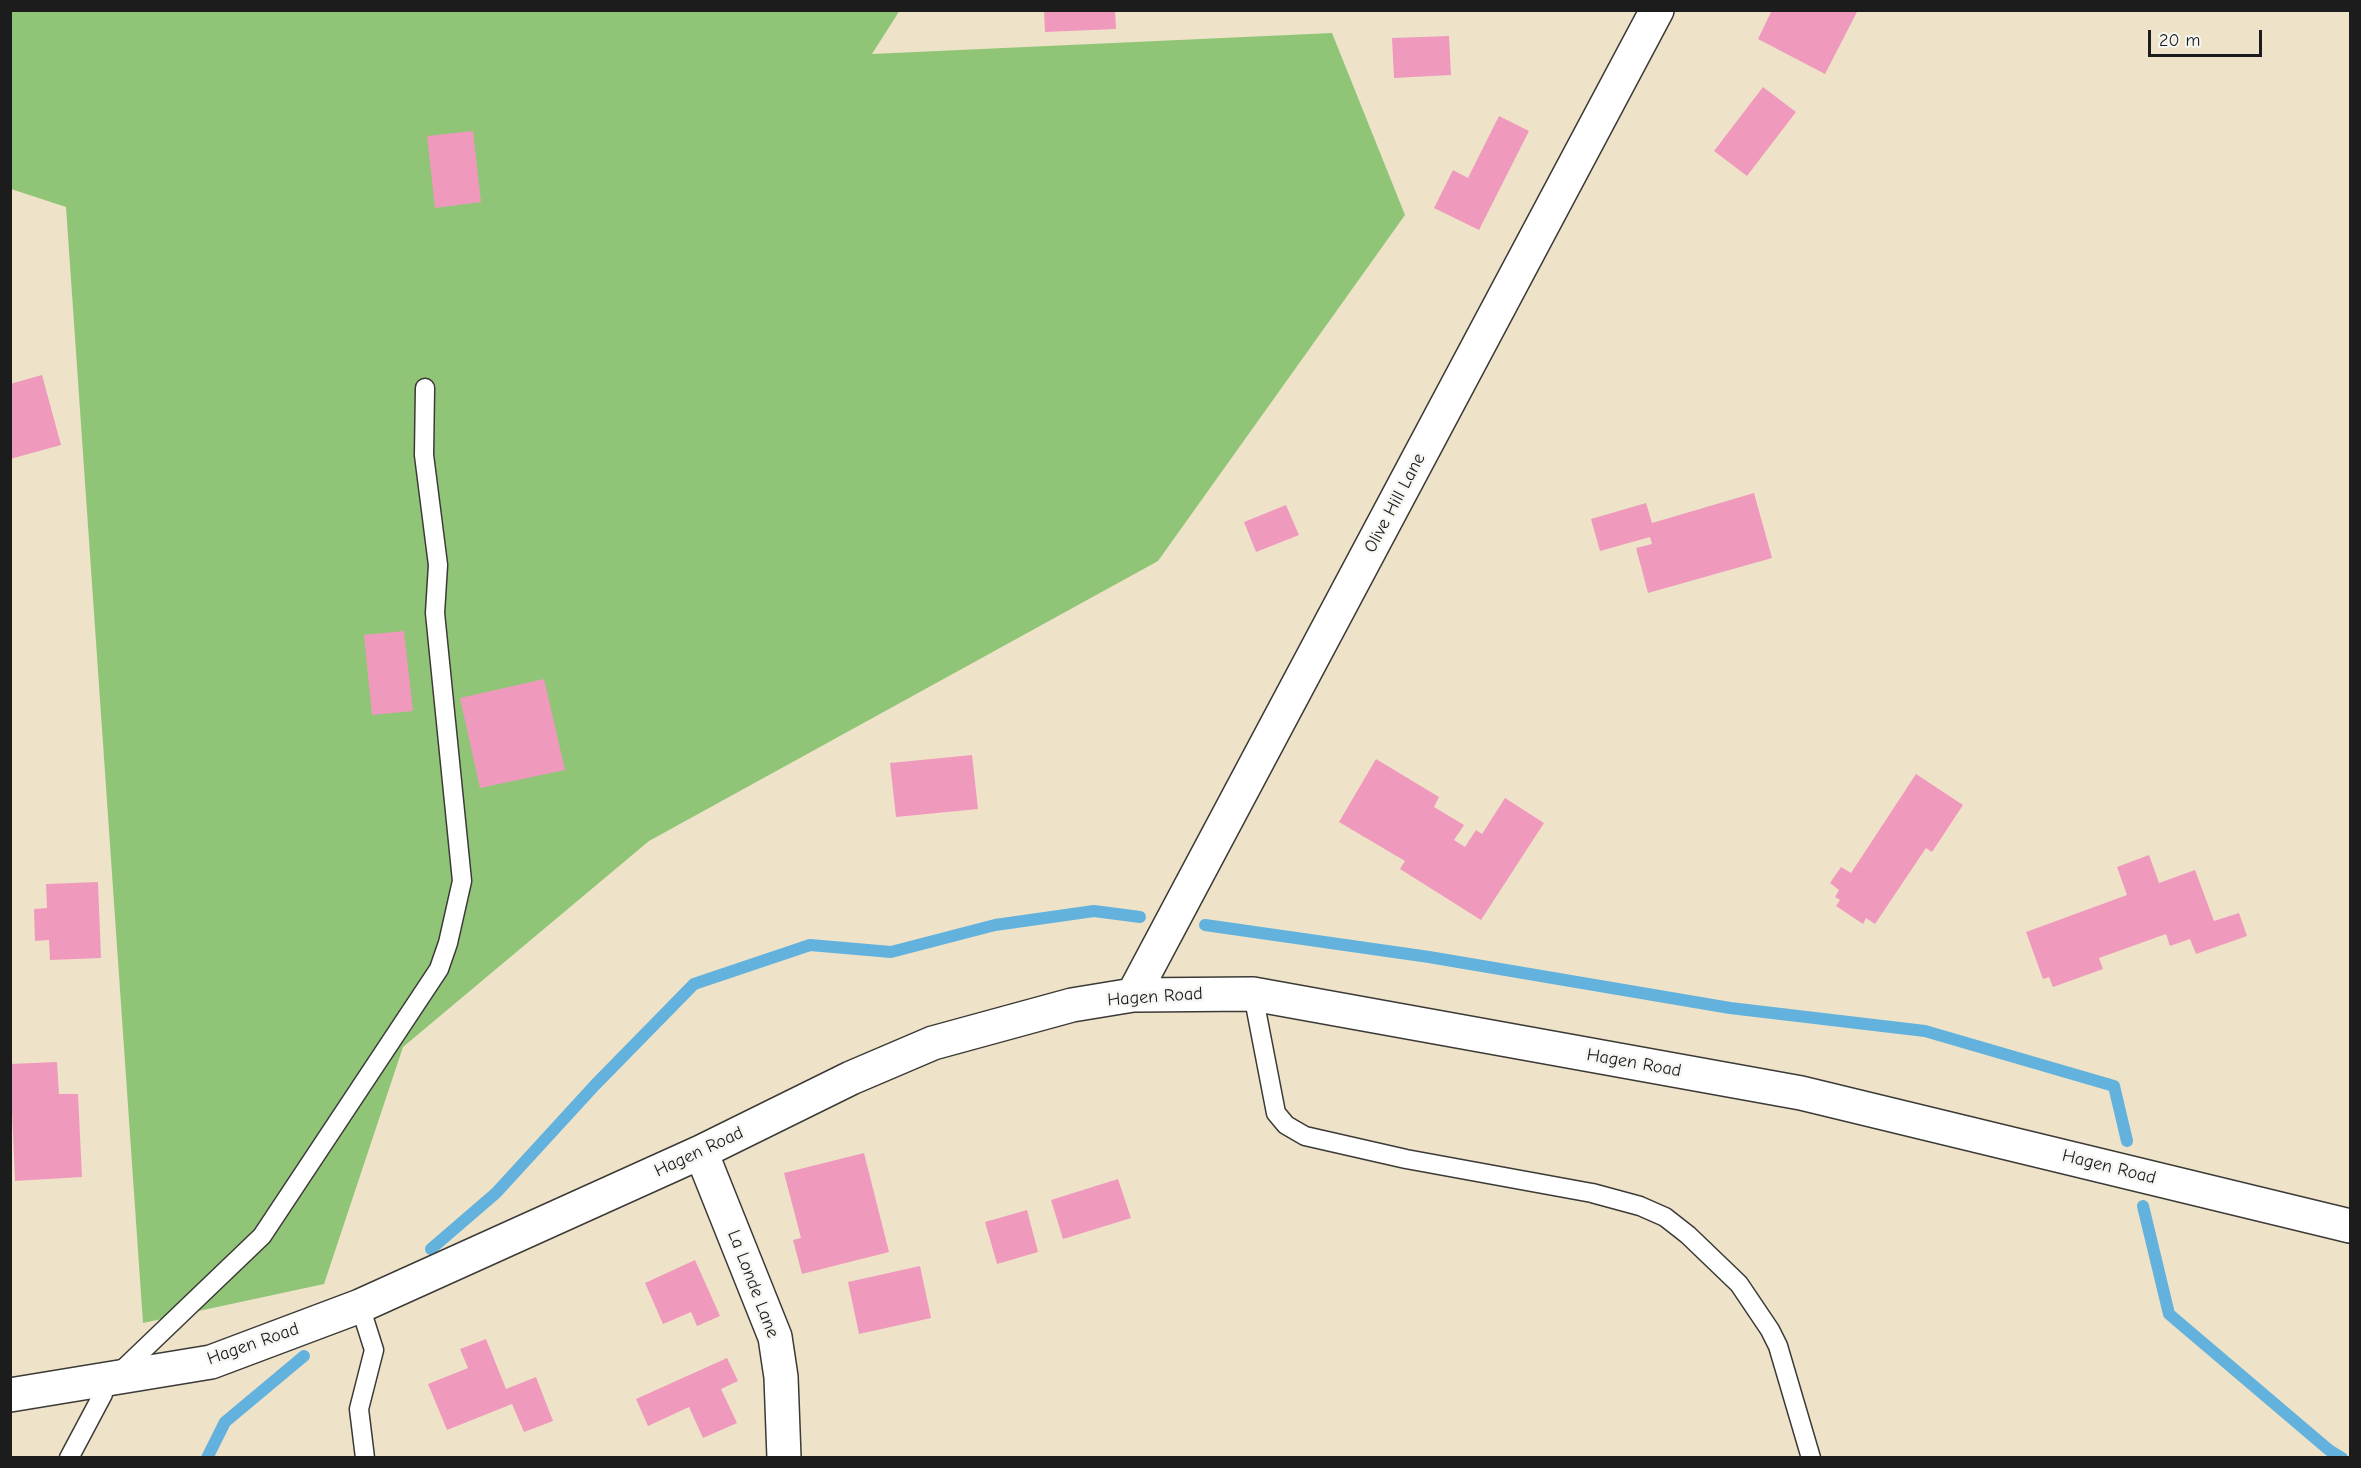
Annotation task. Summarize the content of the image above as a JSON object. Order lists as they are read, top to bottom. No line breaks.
{"streets":{"street":["Olive Hill Lane","Hagen Road","La Londe Lane"]},"crossings":[["Olive Hill Lane","Hagen Road"],["Hagen Road","La Londe Lane"]],"scale_bar":"20 m"}
